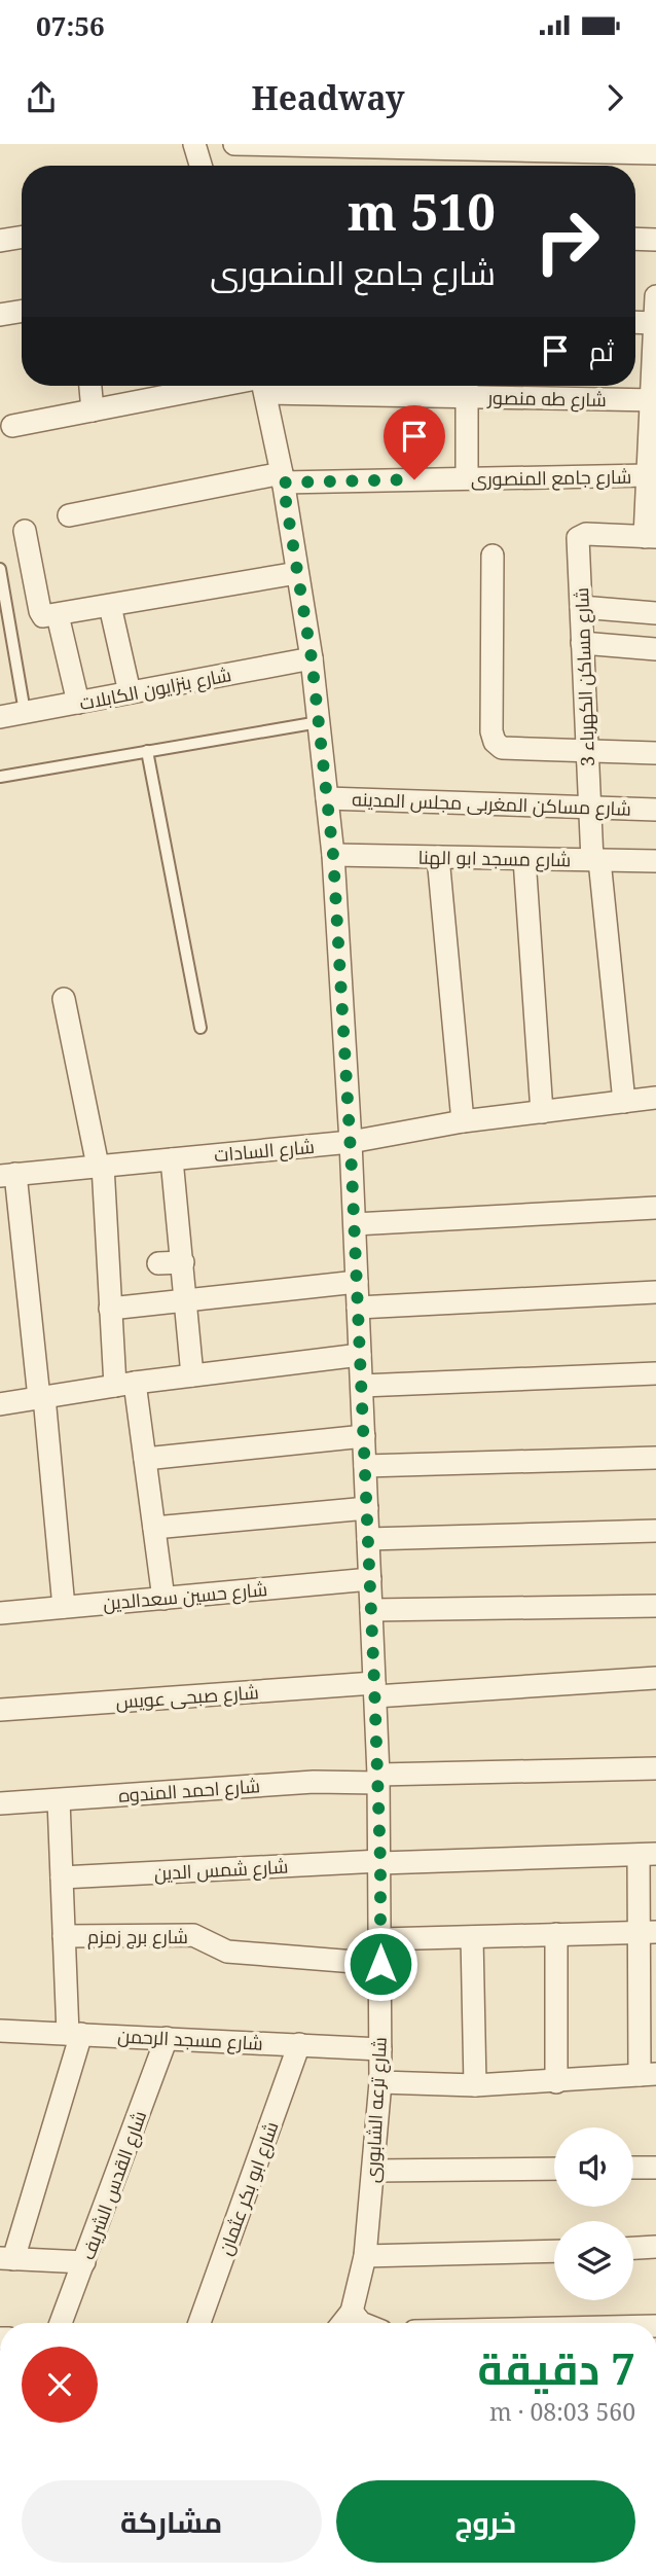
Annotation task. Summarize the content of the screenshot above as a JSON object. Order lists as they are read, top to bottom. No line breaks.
{"streets":{"street":["شارع طه منصور","شارع جامع المنصورى","شارع مساكن الكهرباء 3","شارع بنزايون الكابلات","شارع مساكن المغربى مجلس المدينه","شارع مسجد ابو الهنا","شارع السادات","شارع حسين سعدالدين","شارع صبحى عويس","شارع احمد المندوه","شارع شمس الدين","شارع برج زمزم","شارع مسجد الرحمن","شارع ترعه الشابورى","شارع القدس الشريف","شارع ابو بكر عثمان"]},"crossings":[["شارع جامع المنصورى","شارع ترعه الشابورى"],["شارع مساكن الكهرباء 3","شارع مساكن المغربى مجلس المدينه"],["شارع مساكن الكهرباء 3","شارع مسجد ابو الهنا"],["شارع مساكن الكهرباء 3","شارع السادات"],["شارع بنزايون الكابلات","شارع ترعه الشابورى"],["شارع مساكن المغربى مجلس المدينه","شارع ترعه الشابورى"],["شارع مسجد ابو الهنا","شارع ترعه الشابورى"],["شارع السادات","شارع ترعه الشابورى"],["شارع حسين سعدالدين","شارع ترعه الشابورى"],["شارع صبحى عويس","شارع ترعه الشابورى"],["شارع احمد المندوه","شارع ترعه الشابورى"],["شارع شمس الدين","شارع ترعه الشابورى"],["شارع برج زمزم","شارع ترعه الشابورى"],["شارع مسجد الرحمن","شارع ترعه الشابورى"],["شارع مسجد الرحمن","شارع القدس الشريف"],["شارع مسجد الرحمن","شارع ابو بكر عثمان"]],"page":{"status":"07:56","header":"Headway","turn":["510 m","شارع جامع المنصورى"],"then":"ثم","heading":["7 دقيقة","560 m · 08:03"],"buttons":["خروج","مشاركة"]}}
